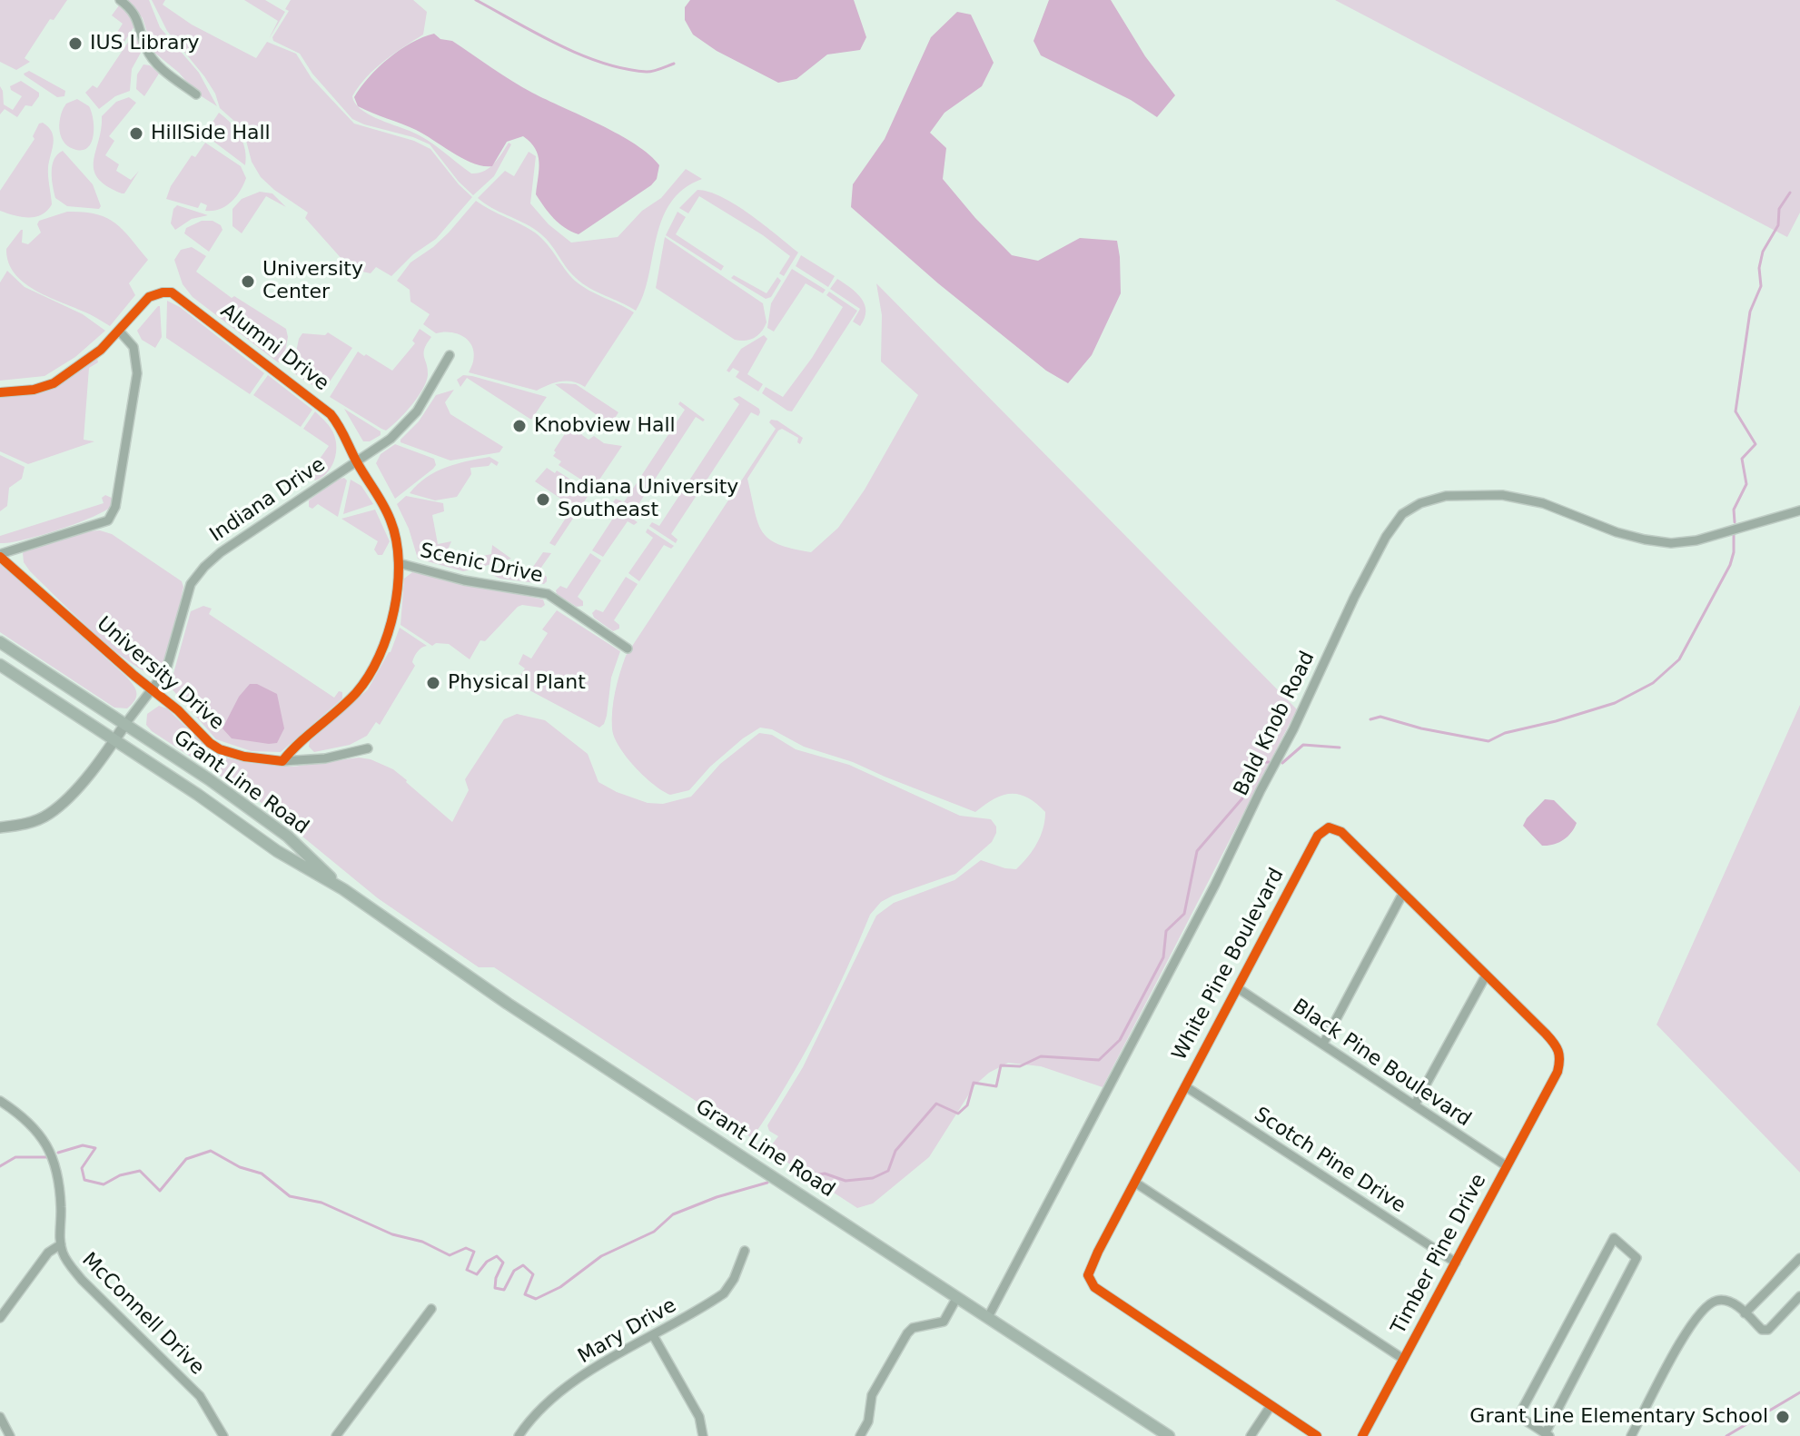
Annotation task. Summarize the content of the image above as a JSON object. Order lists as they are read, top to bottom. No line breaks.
{"streets":{"main road":["Grant Line Road"],"street":["Alumni Drive","Indiana Drive","Scenic Drive","University Drive","Bald Knob Road","White Pine Boulevard","Black Pine Boulevard","Scotch Pine Drive","Timber Pine Drive","McConnell Drive","Mary Drive"]},"crossings":[["Alumni Drive","Indiana Drive"],["Alumni Drive","Scenic Drive"],["Alumni Drive","University Drive"],["Indiana Drive","University Drive"],["Indiana Drive","Grant Line Road"],["Bald Knob Road","Grant Line Road"],["White Pine Boulevard","Black Pine Boulevard"],["White Pine Boulevard","Scotch Pine Drive"],["White Pine Boulevard","Timber Pine Drive"],["Black Pine Boulevard","Timber Pine Drive"],["Scotch Pine Drive","Timber Pine Drive"]],"places":["IUS Library","HillSide Hall","University Center","Knobview Hall","Indiana University Southeast","Physical Plant","Grant Line Elementary School"]}
